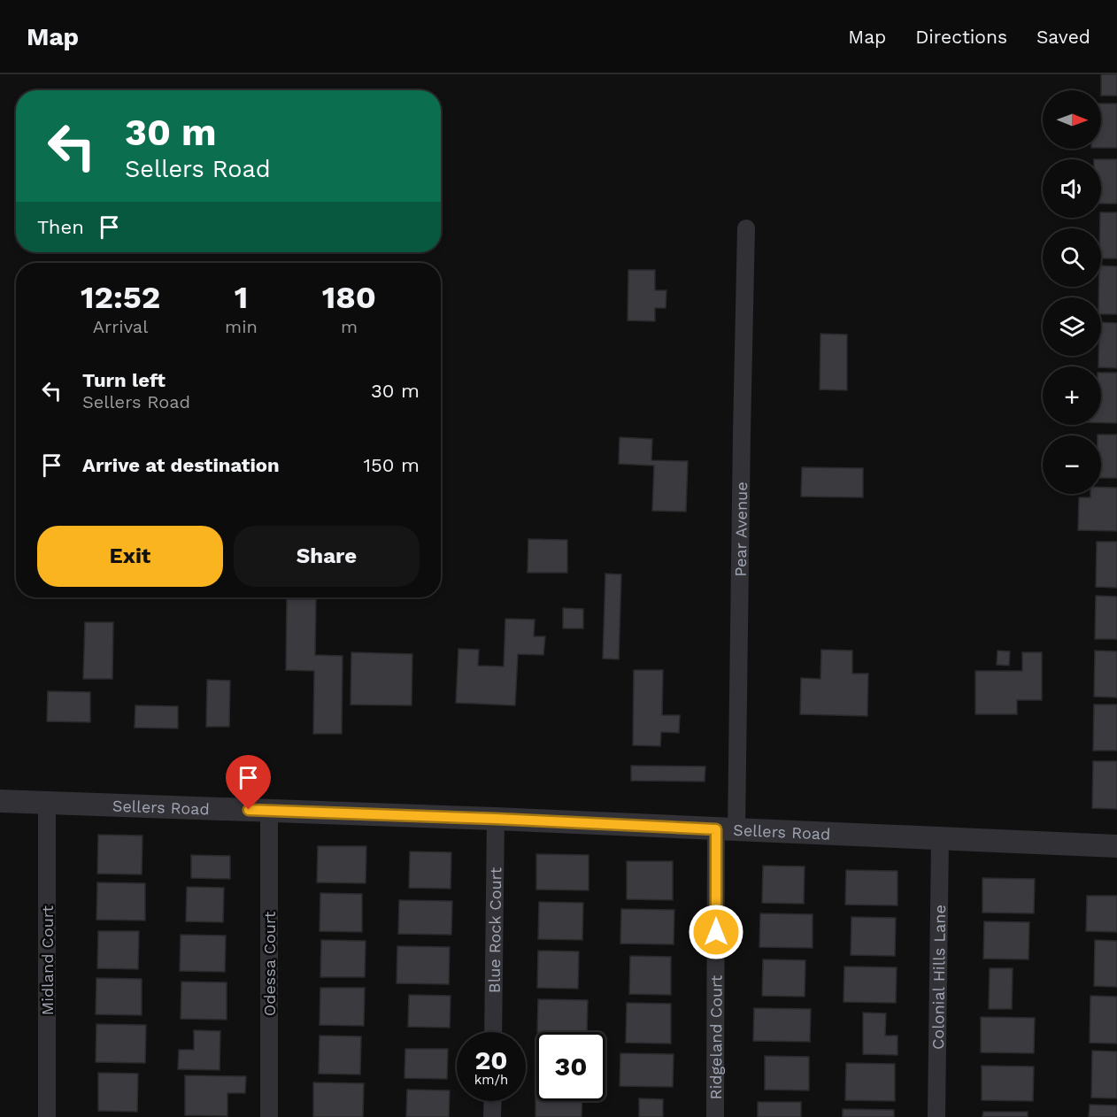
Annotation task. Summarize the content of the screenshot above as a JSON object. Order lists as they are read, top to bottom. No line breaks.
{"streets":{"street":["Pear Avenue","Sellers Road","Blue Rock Court","Midland Court","Odessa Court","Colonial Hills Lane","Ridgeland Court"]},"crossings":[["Pear Avenue","Sellers Road"],["Pear Avenue","Ridgeland Court"],["Sellers Road","Blue Rock Court"],["Sellers Road","Midland Court"],["Sellers Road","Odessa Court"],["Sellers Road","Colonial Hills Lane"],["Sellers Road","Ridgeland Court"]],"north":"right","page":{"header":"Map","nav":["Map","Directions","Saved"],"map_buttons":["+","−"],"turn":["30 m","Sellers Road"],"then":"Then","eta":["12:52","Arrival","1","min","180","m"],"list":[{"name":"Turn left","note":"Sellers Road","value":"30 m"},{"name":"Arrive at destination","value":"150 m"}],"buttons":["Exit","Share"],"speed":"20 km/h","limit":"30"}}
